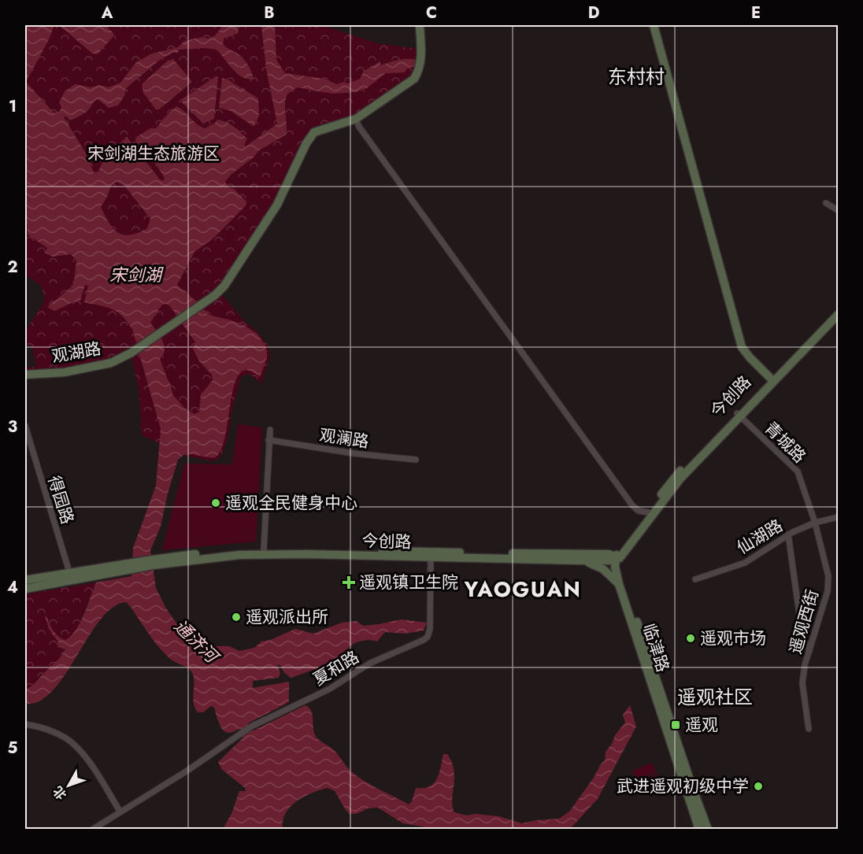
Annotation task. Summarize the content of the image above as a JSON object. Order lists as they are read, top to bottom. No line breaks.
{"streets":{"main road":["观湖路","今创路","临津路"],"street":["观澜路","青城路","得园路","仙湖路","遥观西街","夏和路"]},"crossings":[["今创路","青城路"],["今创路","临津路"],["今创路","夏和路"],["青城路","仙湖路"],["青城路","遥观西街"],["仙湖路","遥观西街"]],"districts":["东村村","YAOGUAN","遥观社区"],"water":["宋剑湖","通济河"],"parks":["宋剑湖生态旅游区"],"places":{"other":["遥观全民健身中心","遥观派出所","遥观市场","武进遥观初级中学"],"health":["遥观镇卫生院"],"transit":["遥观"]},"north":"bottom left","grid":{"columns":["A","B","C","D","E"],"rows":["1","2","3","4","5"]}}
